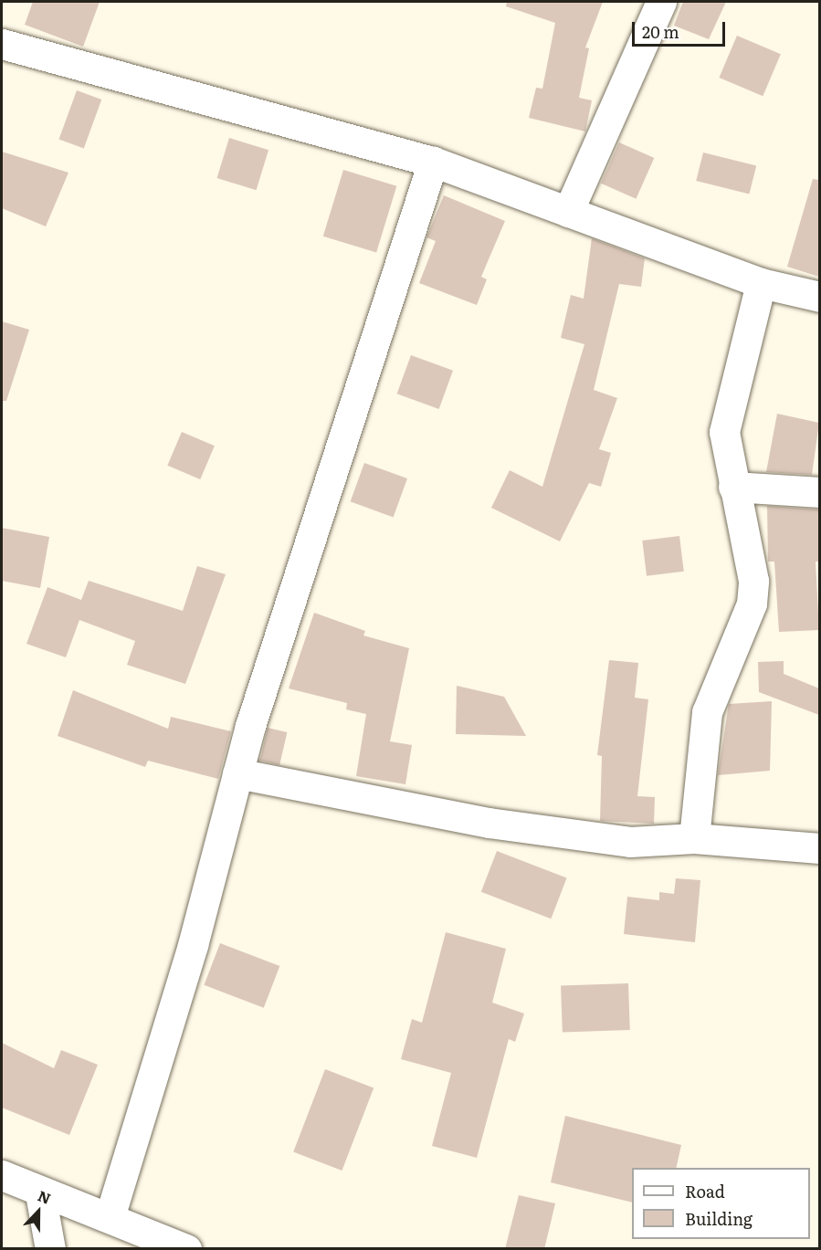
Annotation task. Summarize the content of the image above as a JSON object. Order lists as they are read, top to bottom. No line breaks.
{"legend":["Road","Building"],"scale_bar":"20 m","north":"top"}
